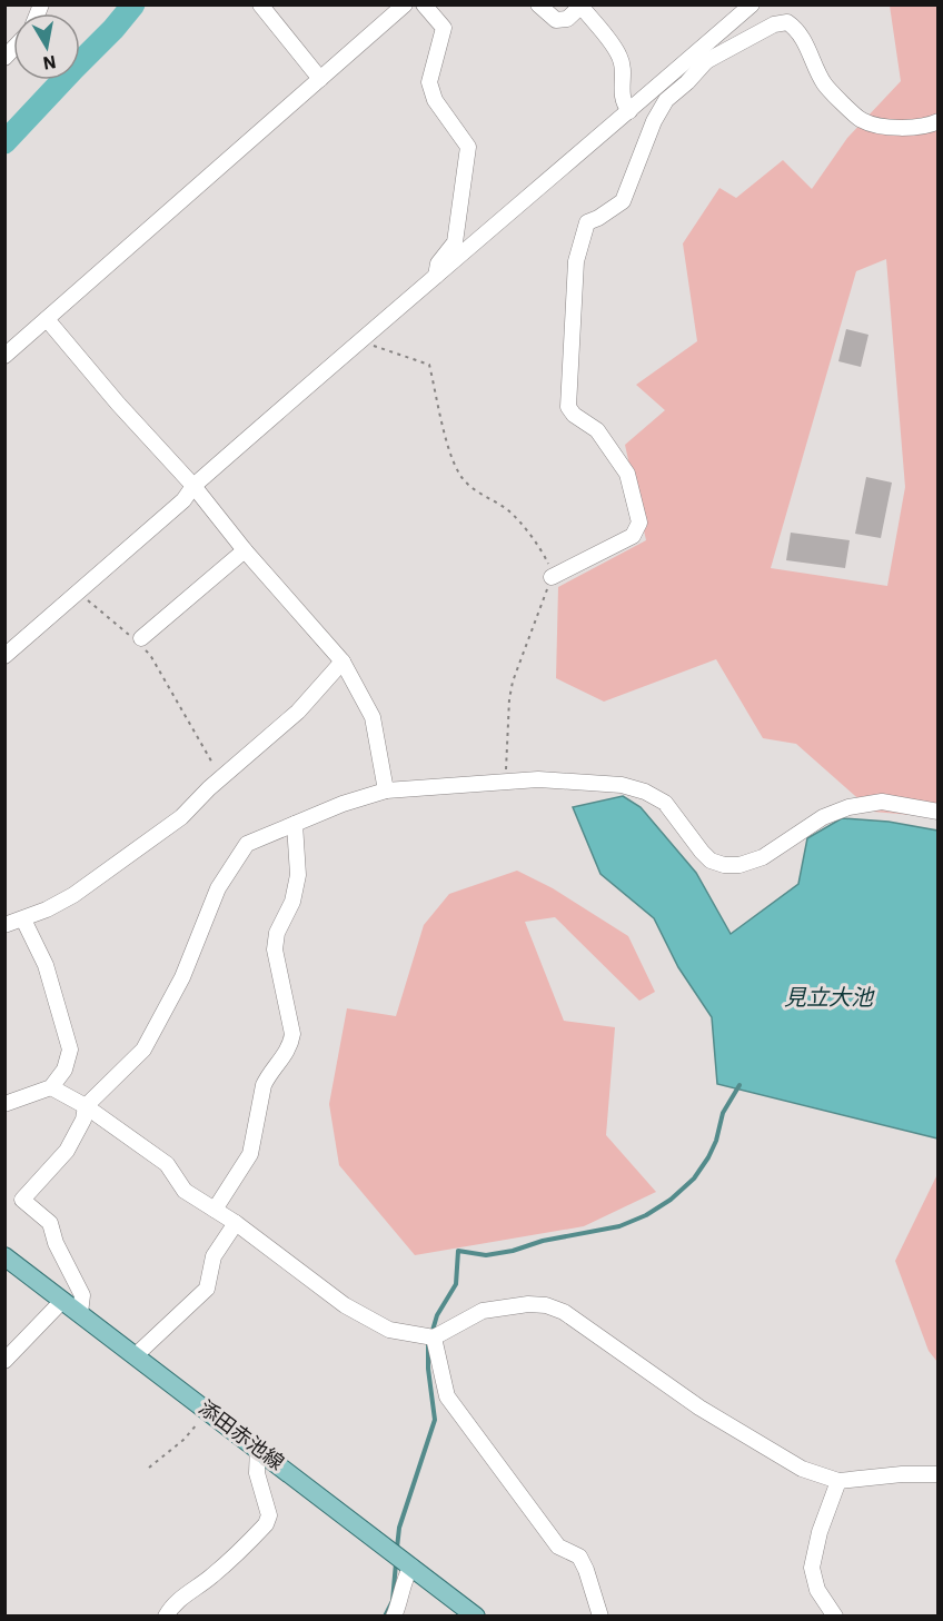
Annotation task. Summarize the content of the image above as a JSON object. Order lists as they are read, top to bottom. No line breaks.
{"streets":{"main road":["添田赤池線"]},"water":["見立大池"],"north":"bottom"}
